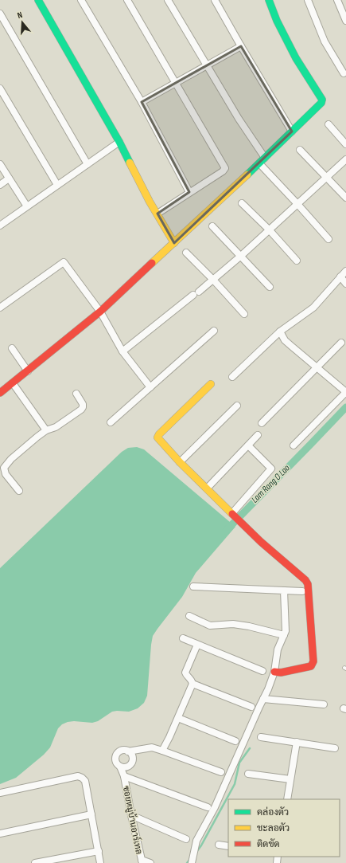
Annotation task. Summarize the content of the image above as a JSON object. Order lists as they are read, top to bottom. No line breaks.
{"streets":{"street":["ซอยหมู่บ้านอาร์เทล"]},"water":["Lam Rang O Lao"],"legend":["คล่องตัว","ชะลอตัว","ติดขัด"],"north":"top"}
